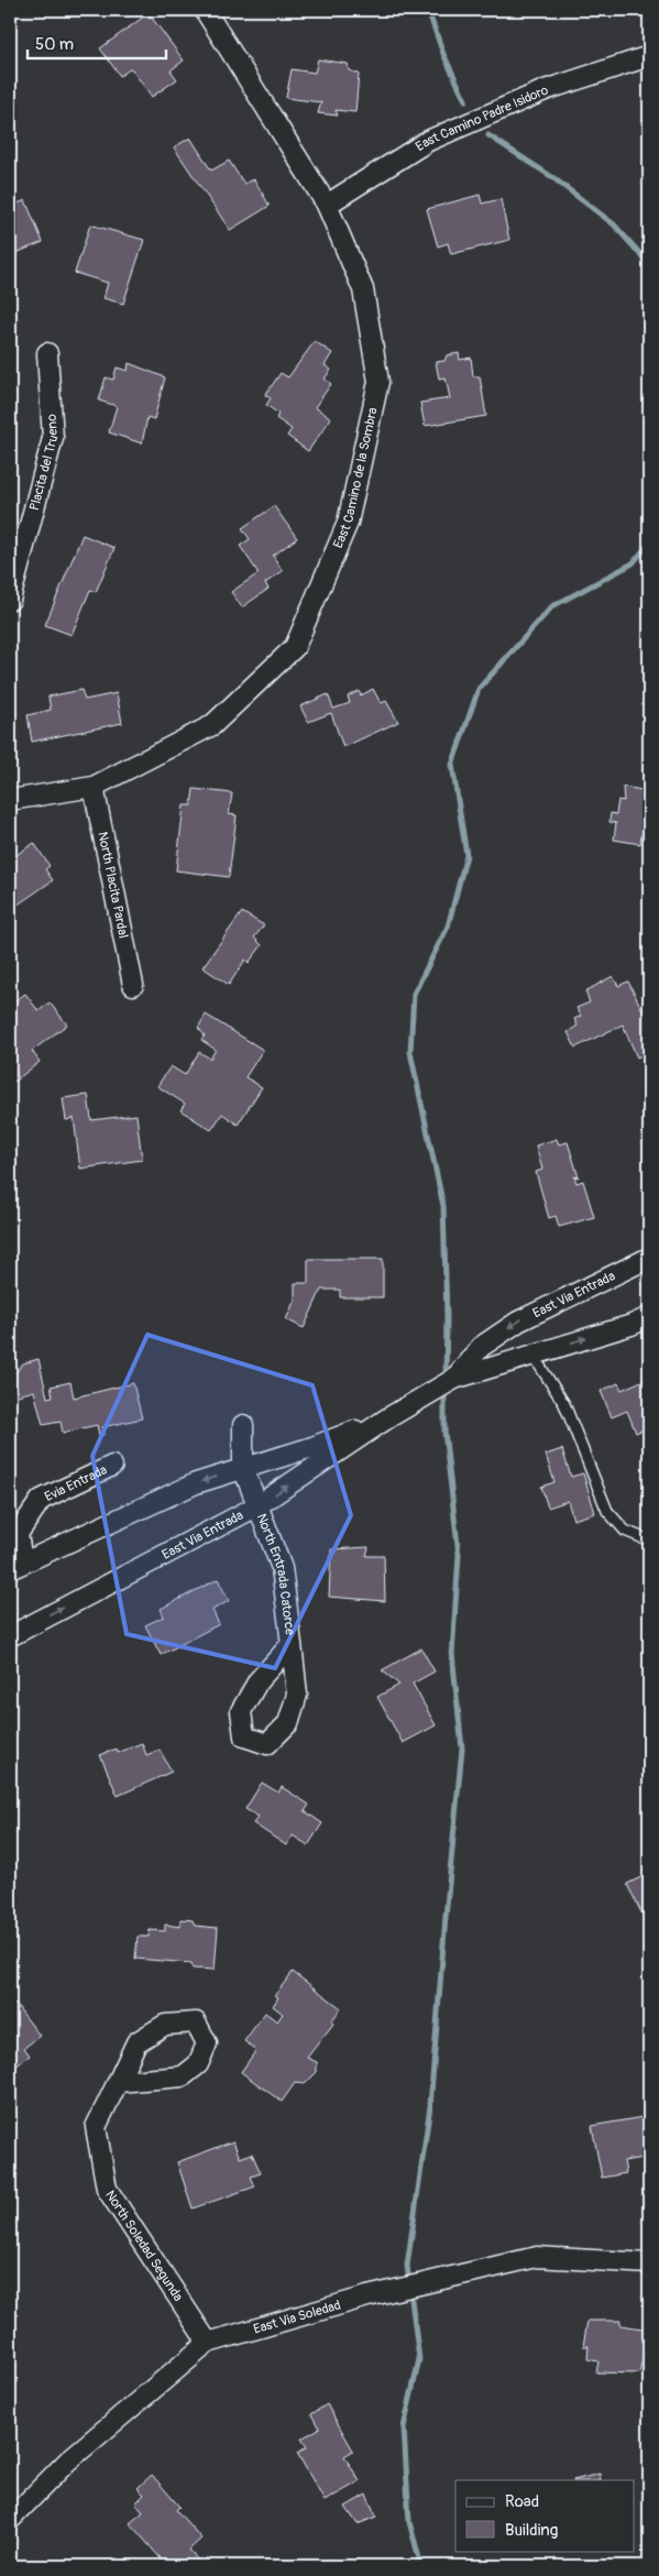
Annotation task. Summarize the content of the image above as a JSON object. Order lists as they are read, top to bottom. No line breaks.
{"streets":{"street":["East Camino Padre Isidoro","Placita del Trueno","East Camino de la Sombra","North Placita Pardal","East Via Entrada","Evia Entrada","North Entrada Catorce","North Soledad Segunda","East Via Soledad"]},"crossings":[["East Camino Padre Isidoro","East Camino de la Sombra"],["East Camino de la Sombra","North Placita Pardal"],["East Via Entrada","Evia Entrada"],["East Via Entrada","North Entrada Catorce"],["North Soledad Segunda","East Via Soledad"]],"legend":["Road","Building"],"scale_bar":"50 m"}
